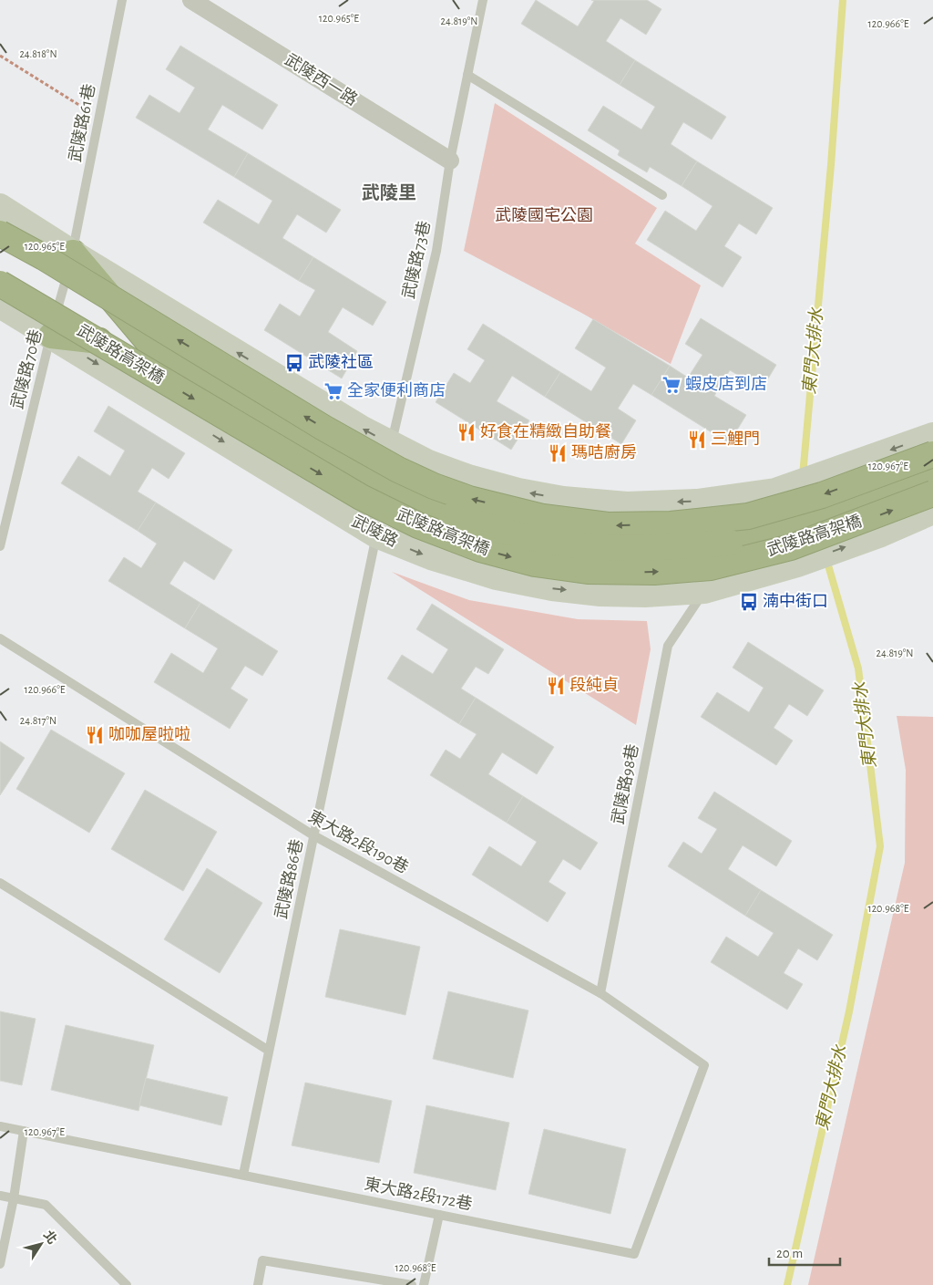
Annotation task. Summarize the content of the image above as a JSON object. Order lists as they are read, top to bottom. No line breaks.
{"streets":{"highway":["武陵路高架橋"],"street":["武陵西一路","武陵路"],"lane":["武陵路61巷","武陵路73巷","武陵路70巷","武陵路98巷","東大路2段190巷","武陵路86巷","東大路2段172巷"]},"crossings":[["武陵西一路","武陵路73巷"],["武陵路61巷","武陵路70巷"],["武陵路70巷","武陵路"],["武陵路","武陵路98巷"],["武陵路","武陵路86巷"],["武陵路98巷","東大路2段190巷"],["東大路2段190巷","武陵路86巷"],["東大路2段190巷","東大路2段172巷"],["武陵路86巷","東大路2段172巷"]],"districts":["武陵里"],"water":["東門大排水"],"parks":["武陵國宅公園"],"places":{"bus stop":["武陵社區","湳中街口"],"supermarket":["蝦皮店到店","全家便利商店"],"restaurant":["好食在精緻自助餐","三鯉門","瑪咭廚房","段純貞","咖咖屋啦啦"]},"scale_bar":"20 m","north":"top right","coordinates":["120.965°E","24.819°N","120.966°E","24.818°N","120.967°E","24.817°N","120.968°E"]}
